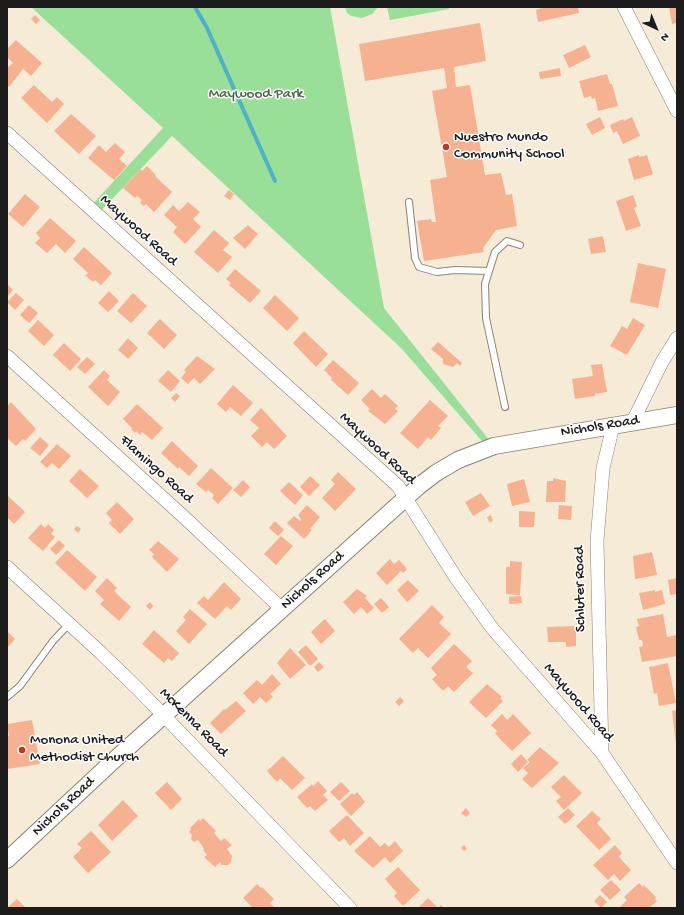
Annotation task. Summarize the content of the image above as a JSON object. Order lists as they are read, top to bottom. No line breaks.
{"streets":{"street":["Maywood Road","Nichols Road","Flamingo Road","Schluter Road","McKenna Road"]},"crossings":[["Maywood Road","Nichols Road"],["Maywood Road","Schluter Road"],["Nichols Road","Flamingo Road"],["Nichols Road","Schluter Road"],["Nichols Road","McKenna Road"]],"parks":["Maywood Park"],"places":["Nuestro Mundo Community School","Monona United Methodist Church"],"north":"bottom right"}
